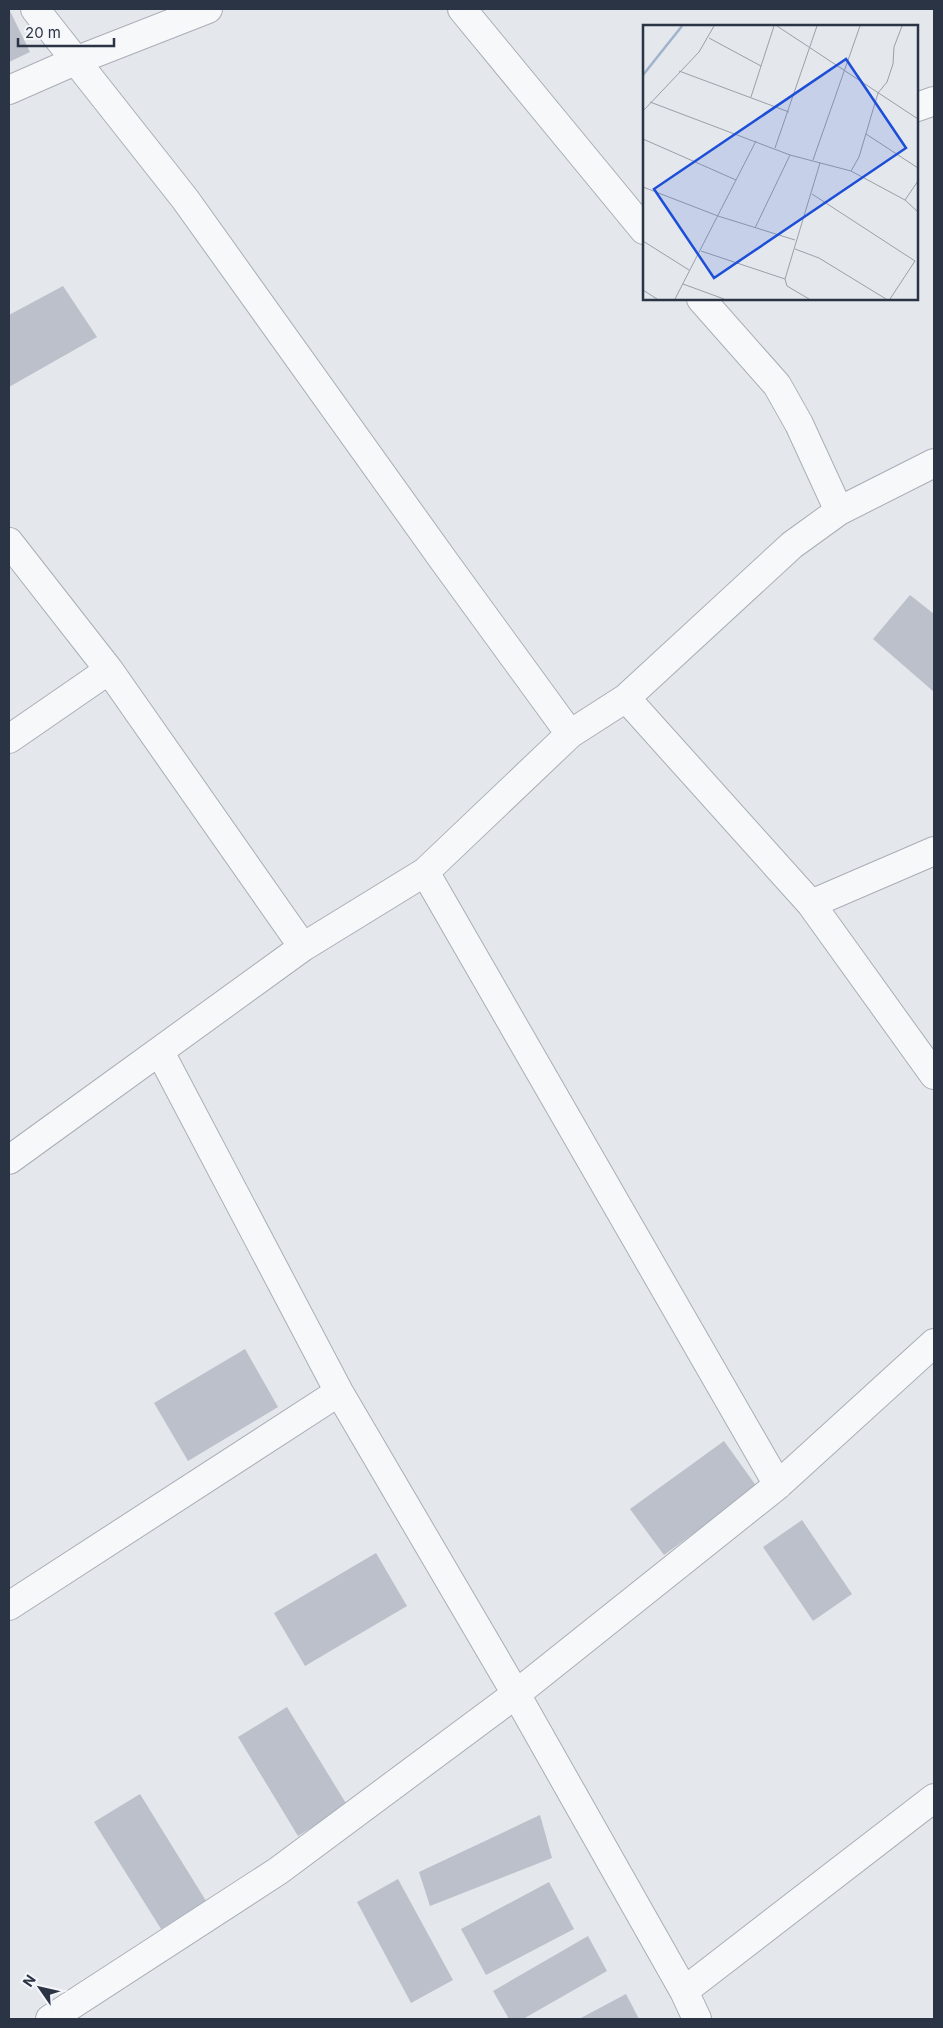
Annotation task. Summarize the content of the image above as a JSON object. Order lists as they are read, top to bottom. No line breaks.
{"scale_bar":"20 m","north":"top left"}
